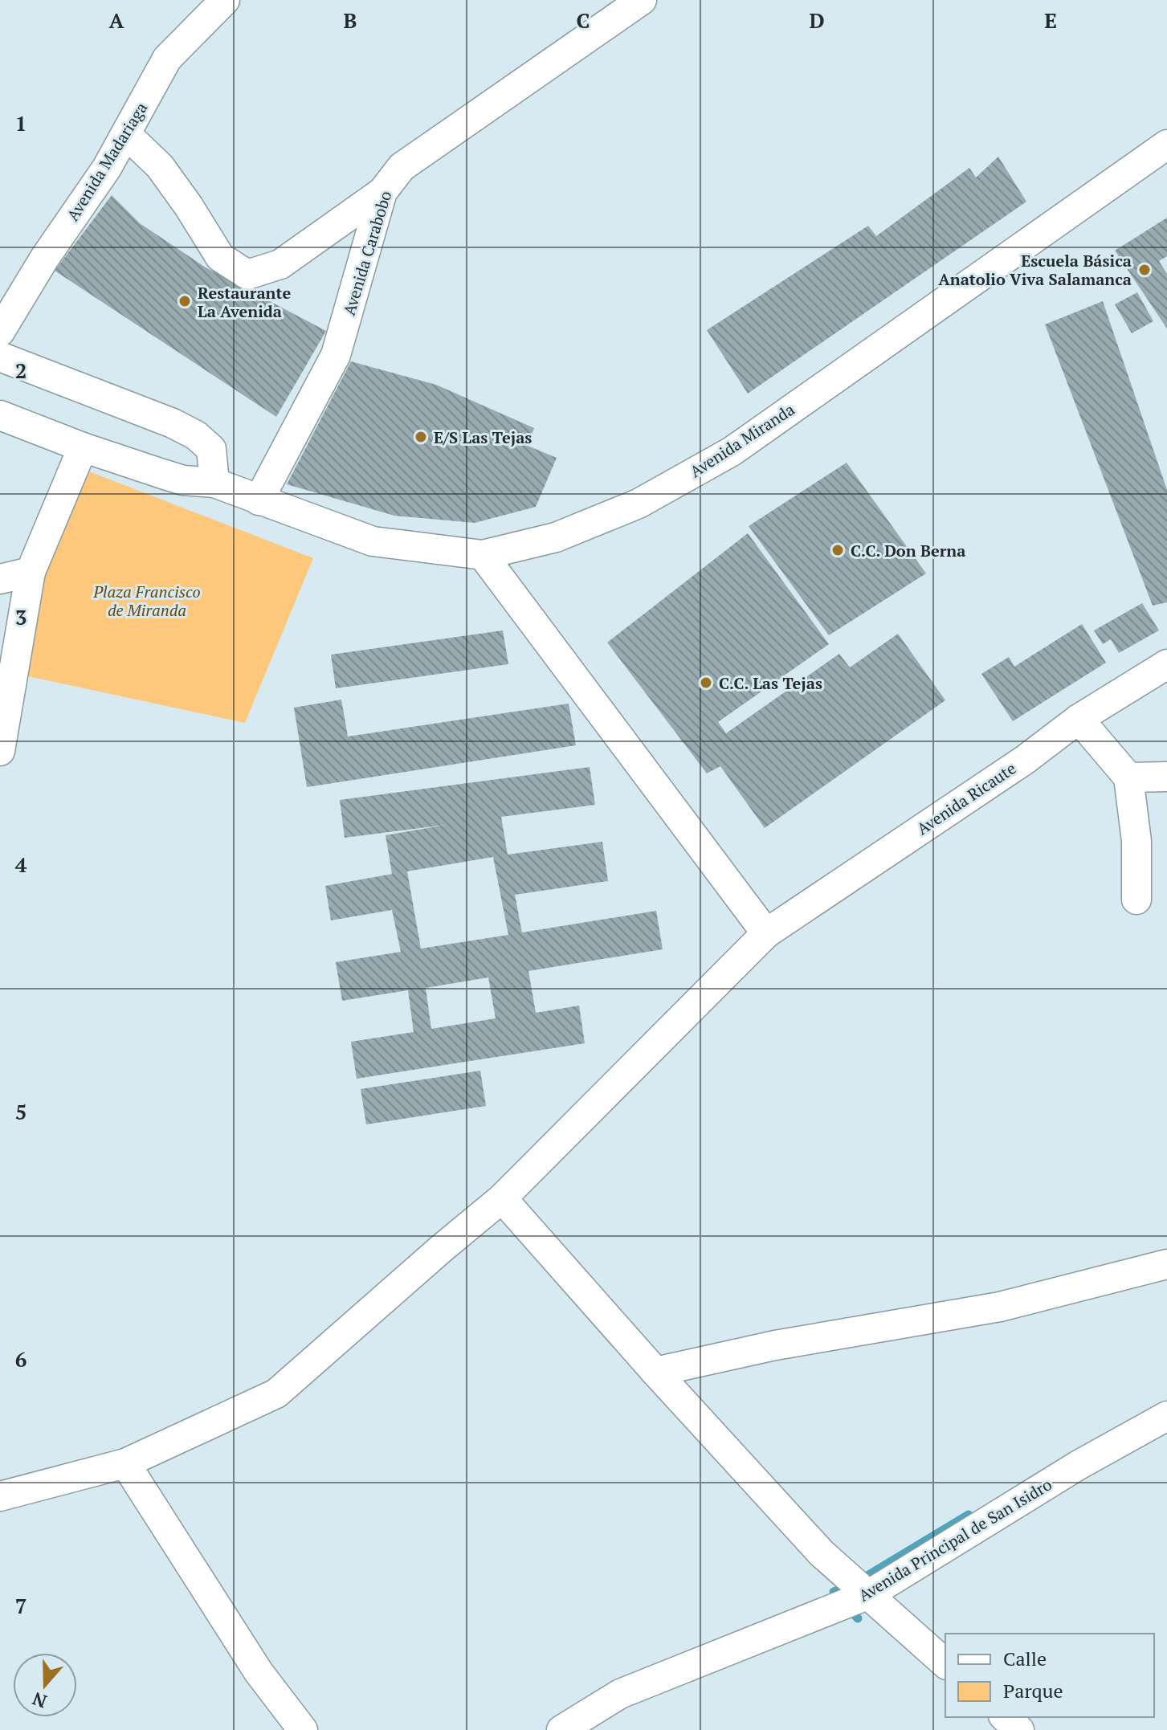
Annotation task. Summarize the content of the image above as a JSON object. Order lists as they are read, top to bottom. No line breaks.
{"streets":{"street":["Avenida Madariaga","Avenida Carabobo","Avenida Miranda","Avenida Ricaute","Avenida Principal de San Isidro"]},"crossings":[["Avenida Carabobo","Avenida Miranda"]],"parks":["Plaza Francisco de Miranda"],"places":["Escuela Básica Anatolio Viva Salamanca","Restaurante La Avenida","E/S Las Tejas","C.C. Don Berna","C.C. Las Tejas"],"legend":["Calle","Parque"],"north":"bottom","grid":{"columns":["A","B","C","D","E"],"rows":["1","2","3","4","5","6","7"]}}
